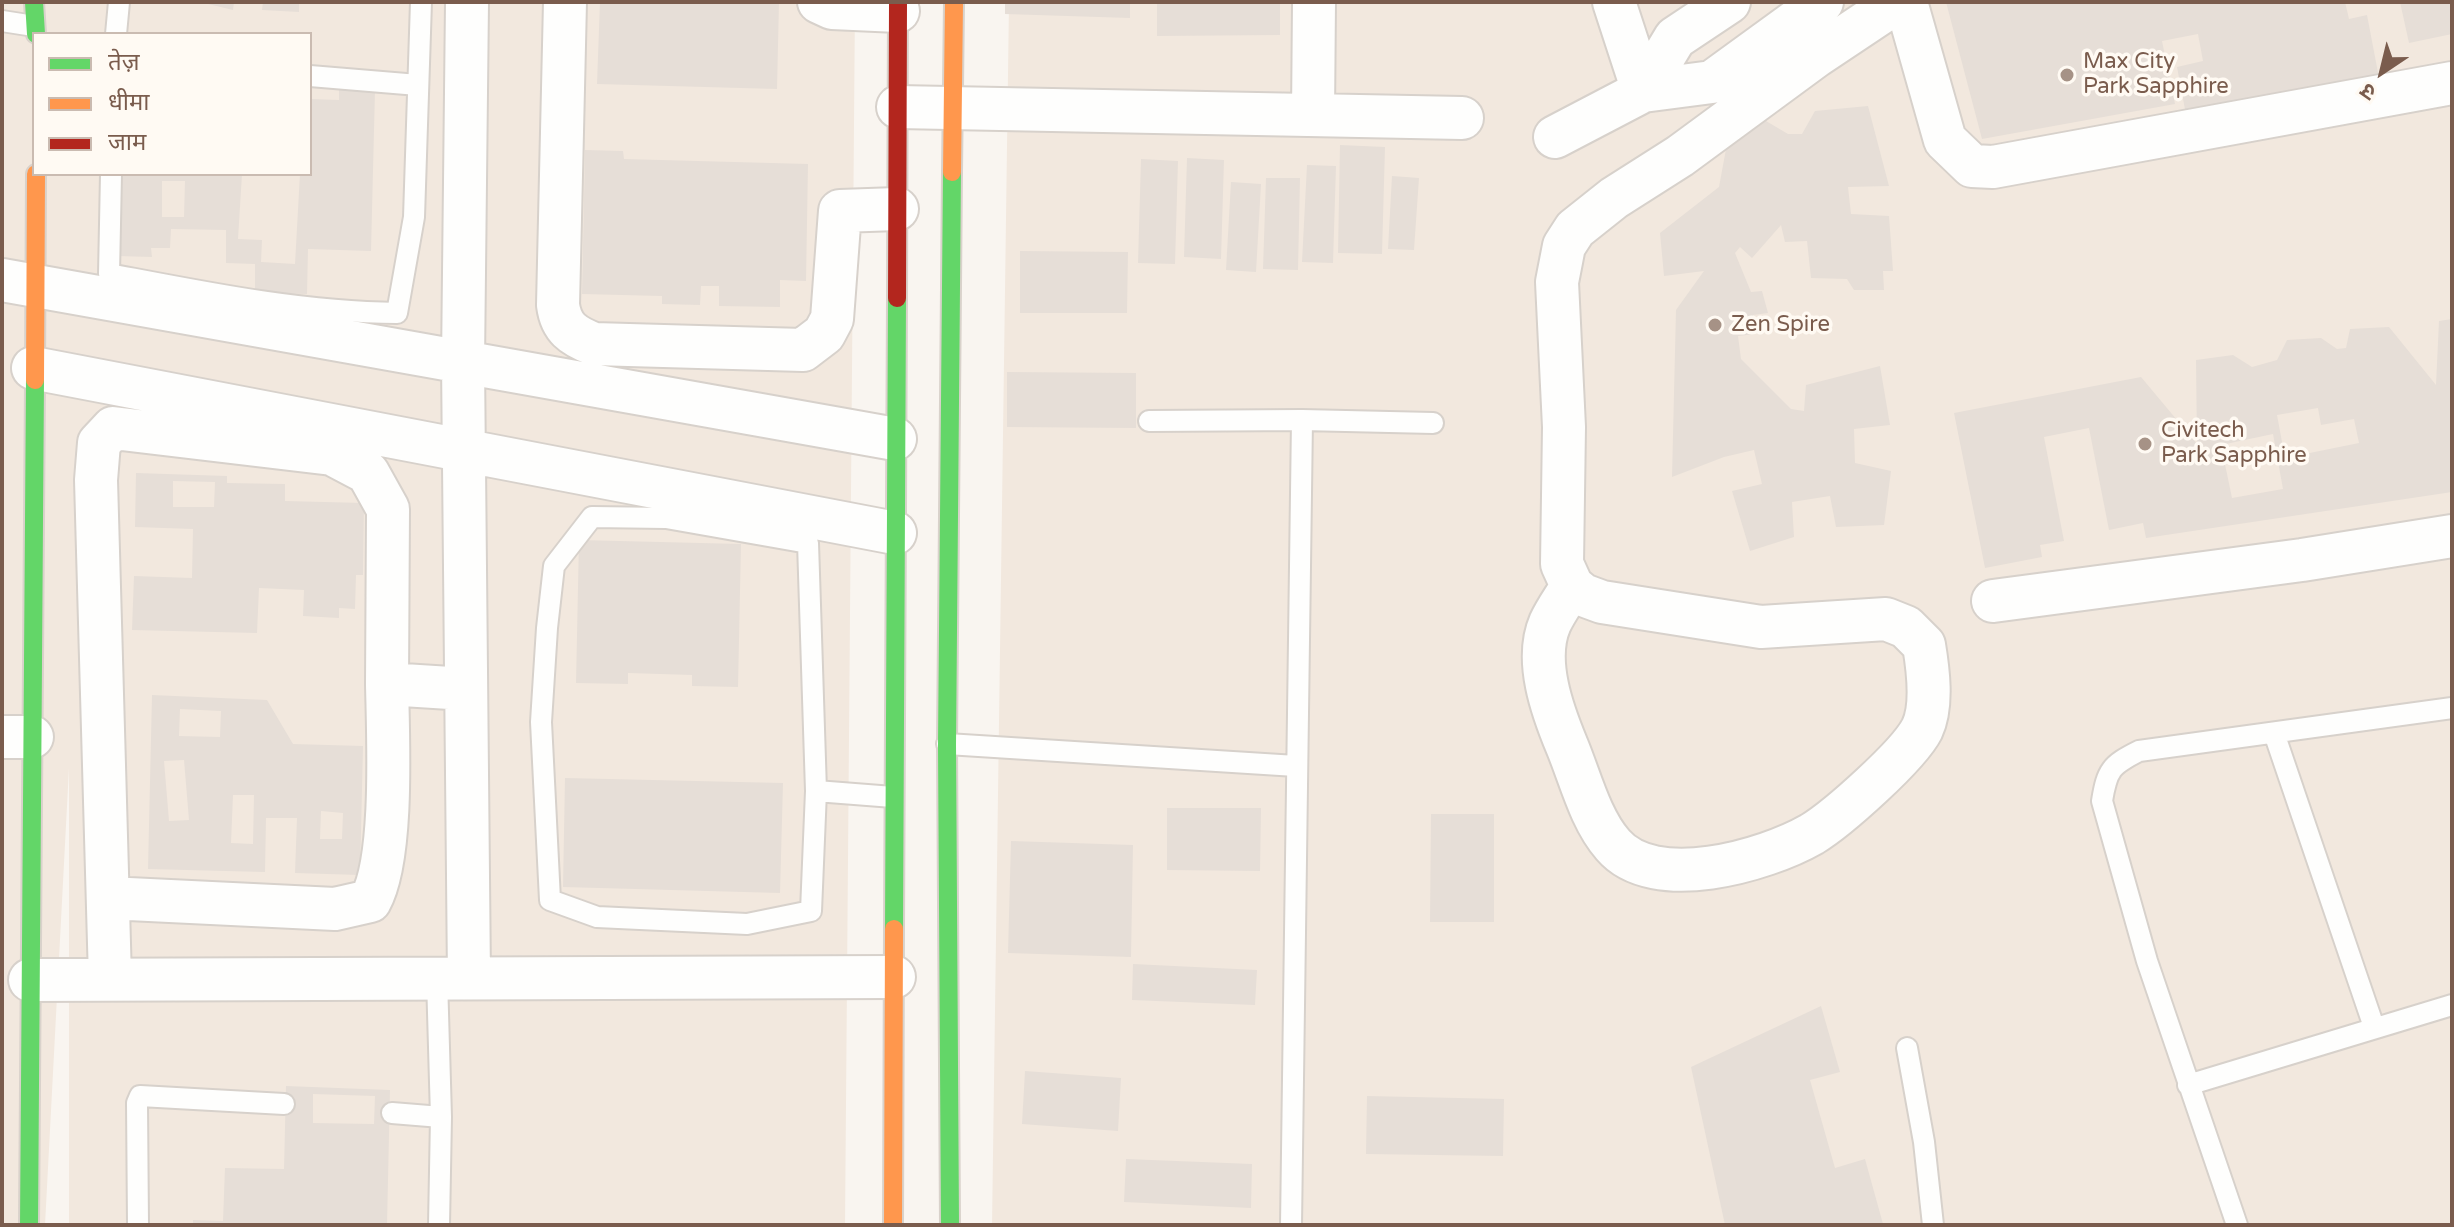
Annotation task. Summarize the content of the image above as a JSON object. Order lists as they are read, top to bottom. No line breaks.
{"places":["Max City Park Sapphire","Zen Spire","Civitech Park Sapphire"],"legend":["तेज़","धीमा","जाम"],"north":"bottom left"}
